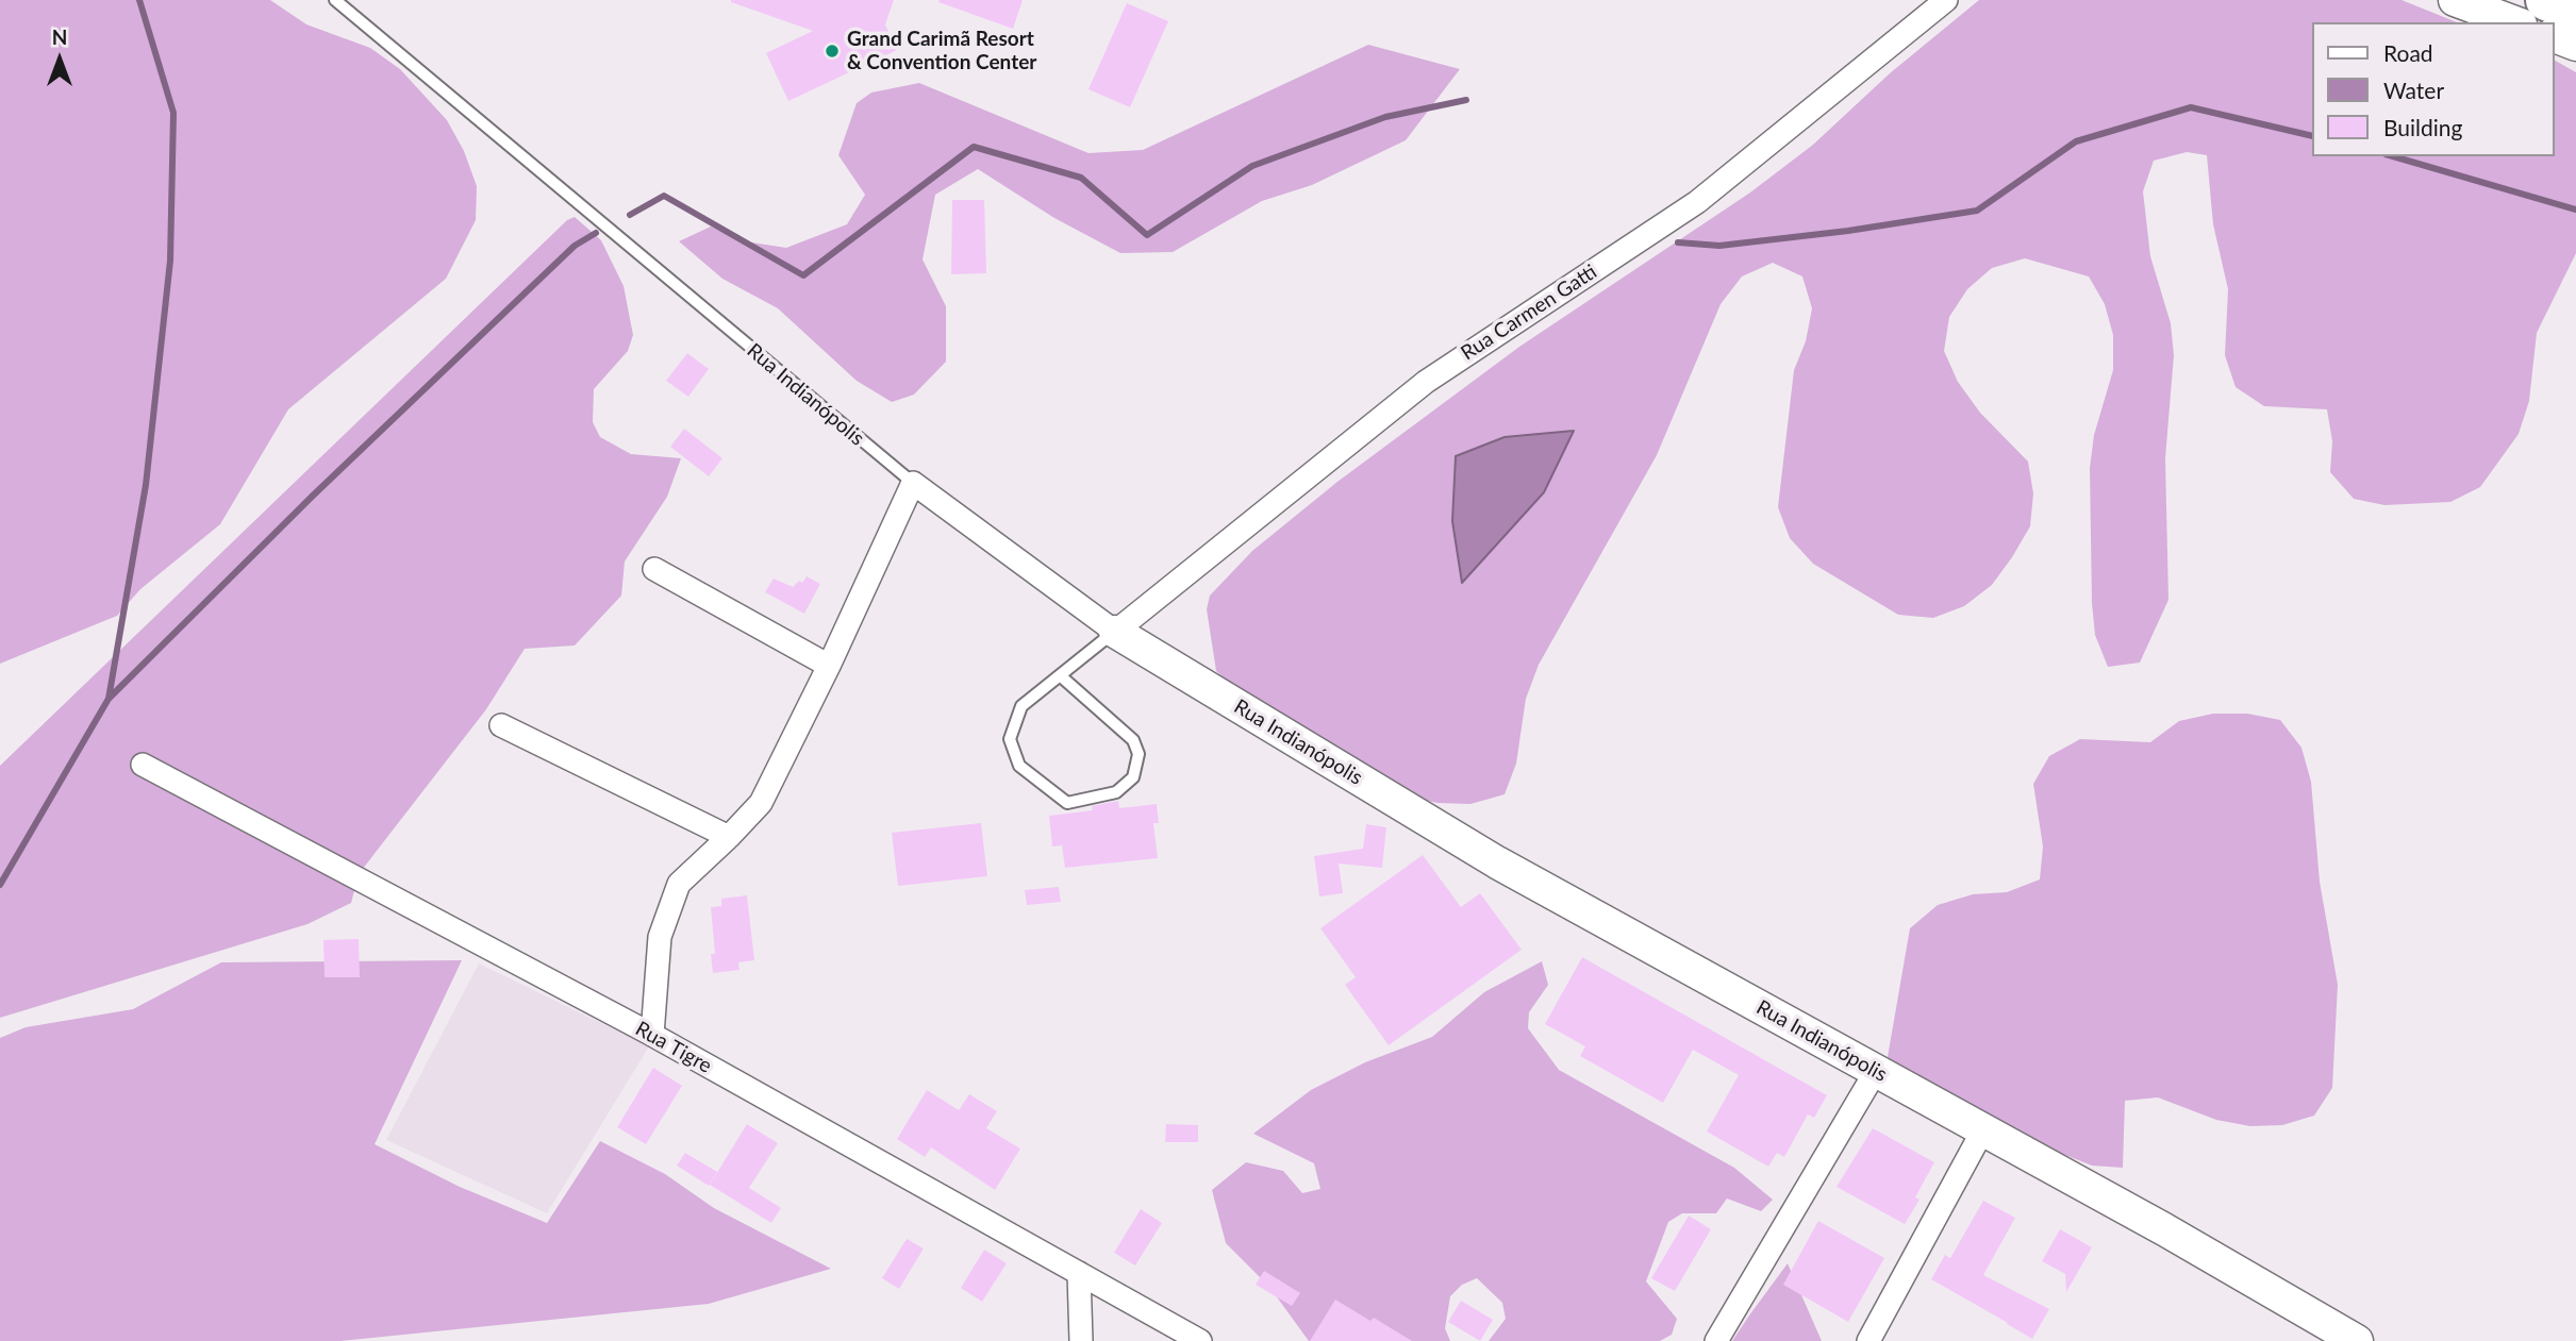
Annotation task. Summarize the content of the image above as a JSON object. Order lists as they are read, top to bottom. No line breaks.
{"streets":{"street":["Rua Carmen Gatti","Rua Indianópolis","Rua Tigre"]},"crossings":[["Rua Carmen Gatti","Rua Indianópolis"]],"places":["Grand Carimã Resort & Convention Center"],"legend":["Road","Water","Building"],"north":"top"}
